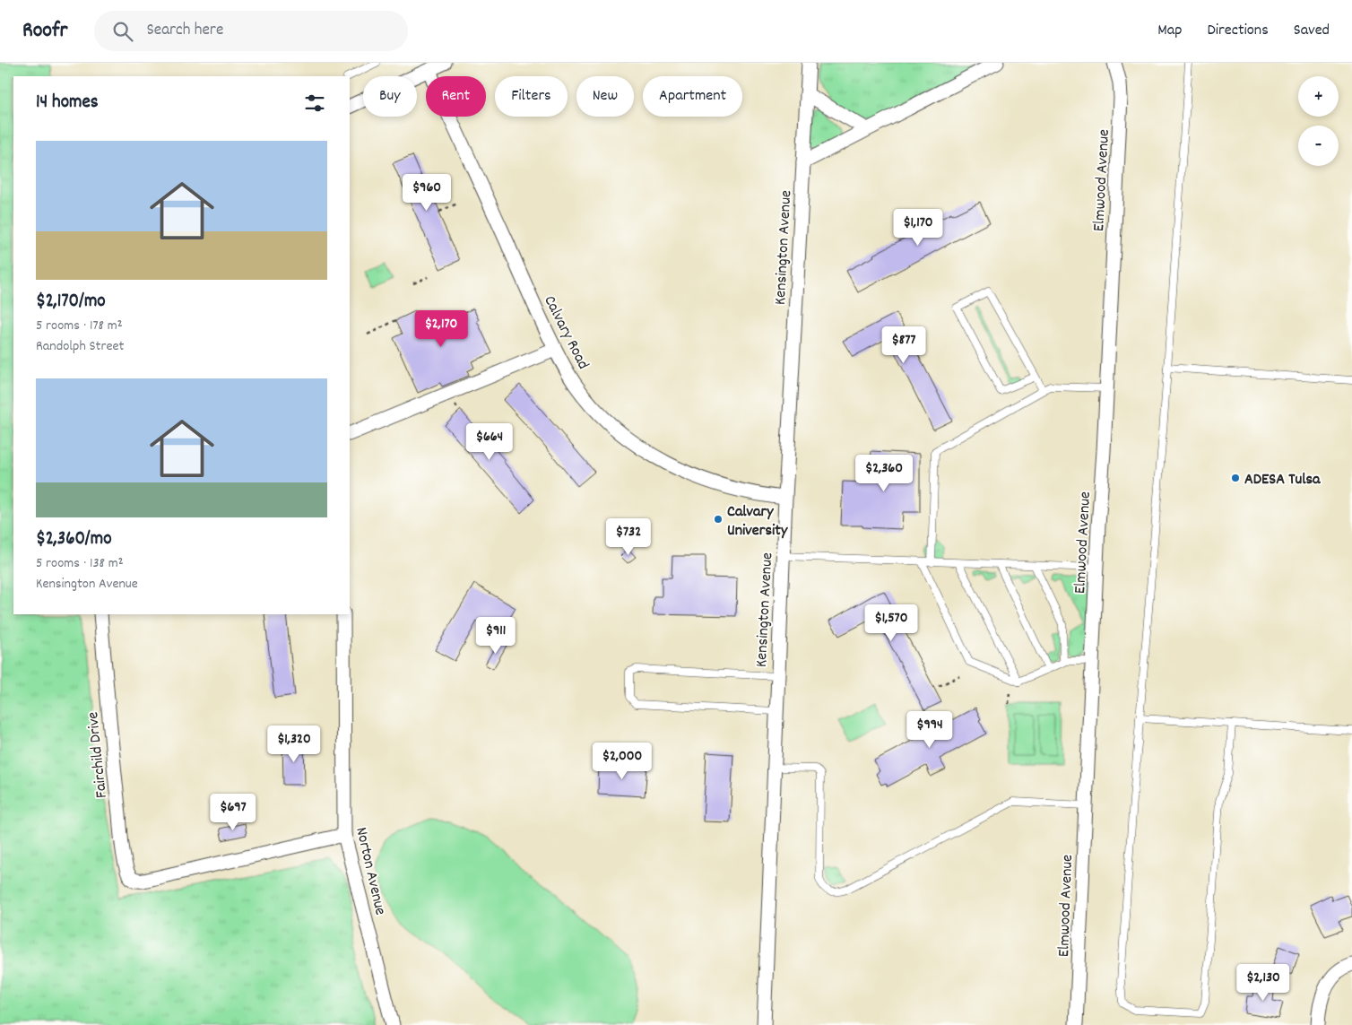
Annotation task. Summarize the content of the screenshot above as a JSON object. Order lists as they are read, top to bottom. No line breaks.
{"streets":{"street":["Elmwood Avenue","Kensington Avenue","Calvary Road","Fairchild Drive","Norton Avenue"]},"crossings":[["Kensington Avenue","Calvary Road"],["Fairchild Drive","Norton Avenue"]],"places":["ADESA Tulsa","Calvary University"],"page":{"header":"Roofr","search":"Search here","nav":["Map","Directions","Saved"],"map_buttons":["+","−"],"chip":["Buy","Rent","Filters","New","Apartment"],"heading":"14 homes","list":[{"name":"$2,170/mo","note":"5 rooms · 178 m² · Randolph Street"},{"name":"$2,360/mo","note":"5 rooms · 138 m² · Kensington Avenue"}],"price":["$960","$1,170","$2,170","$877","$664","$2,360","$732","$1,570","$911","$994","$1,320","$2,000","$697","$2,130"]}}
